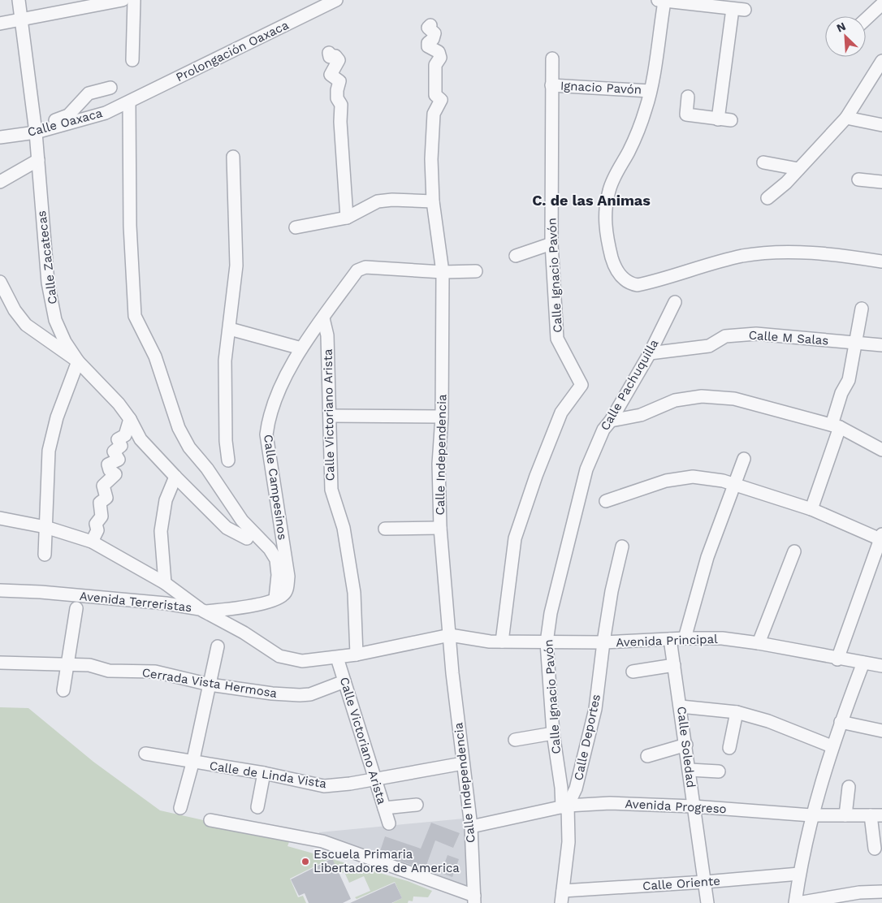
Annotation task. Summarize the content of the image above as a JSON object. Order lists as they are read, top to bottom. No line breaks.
{"streets":{"street":["Prolongación Oaxaca","Ignacio Pavón","Calle Oaxaca","Calle Zacatecas","Calle Ignacio Pavón","Calle M Salas","Calle Pachuquilla","Calle Victoriano Arista","Calle Independencia","Calle Campesinos","Avenida Terreristas","Avenida Principal","Cerrada Vista Hermosa","Calle Deportes","Calle Soledad","Calle de Linda Vista","Avenida Progreso","Calle Oriente"]},"crossings":[["Prolongación Oaxaca","Calle Oaxaca"],["Ignacio Pavón","Calle Ignacio Pavón"],["Calle Oaxaca","Calle Zacatecas"],["Calle Ignacio Pavón","Calle Pachuquilla"],["Calle Ignacio Pavón","Avenida Principal"],["Calle Ignacio Pavón","Calle Deportes"],["Calle Ignacio Pavón","Avenida Progreso"],["Calle M Salas","Calle Pachuquilla"],["Calle Victoriano Arista","Calle Campesinos"],["Calle Victoriano Arista","Avenida Terreristas"],["Calle Victoriano Arista","Cerrada Vista Hermosa"],["Calle Victoriano Arista","Calle de Linda Vista"],["Calle Independencia","Calle Campesinos"],["Calle Independencia","Avenida Terreristas"],["Calle Independencia","Avenida Principal"],["Calle Independencia","Calle de Linda Vista"],["Calle Independencia","Avenida Progreso"],["Calle Campesinos","Avenida Terreristas"],["Avenida Terreristas","Avenida Principal"],["Avenida Principal","Calle Deportes"],["Avenida Principal","Calle Soledad"],["Calle Deportes","Avenida Progreso"],["Calle Deportes","Calle Oriente"],["Calle Soledad","Avenida Progreso"],["Calle Soledad","Calle Oriente"]],"districts":["C. de las Animas"],"places":["Escuela Primaria Libertadores de America"],"north":"top left"}
